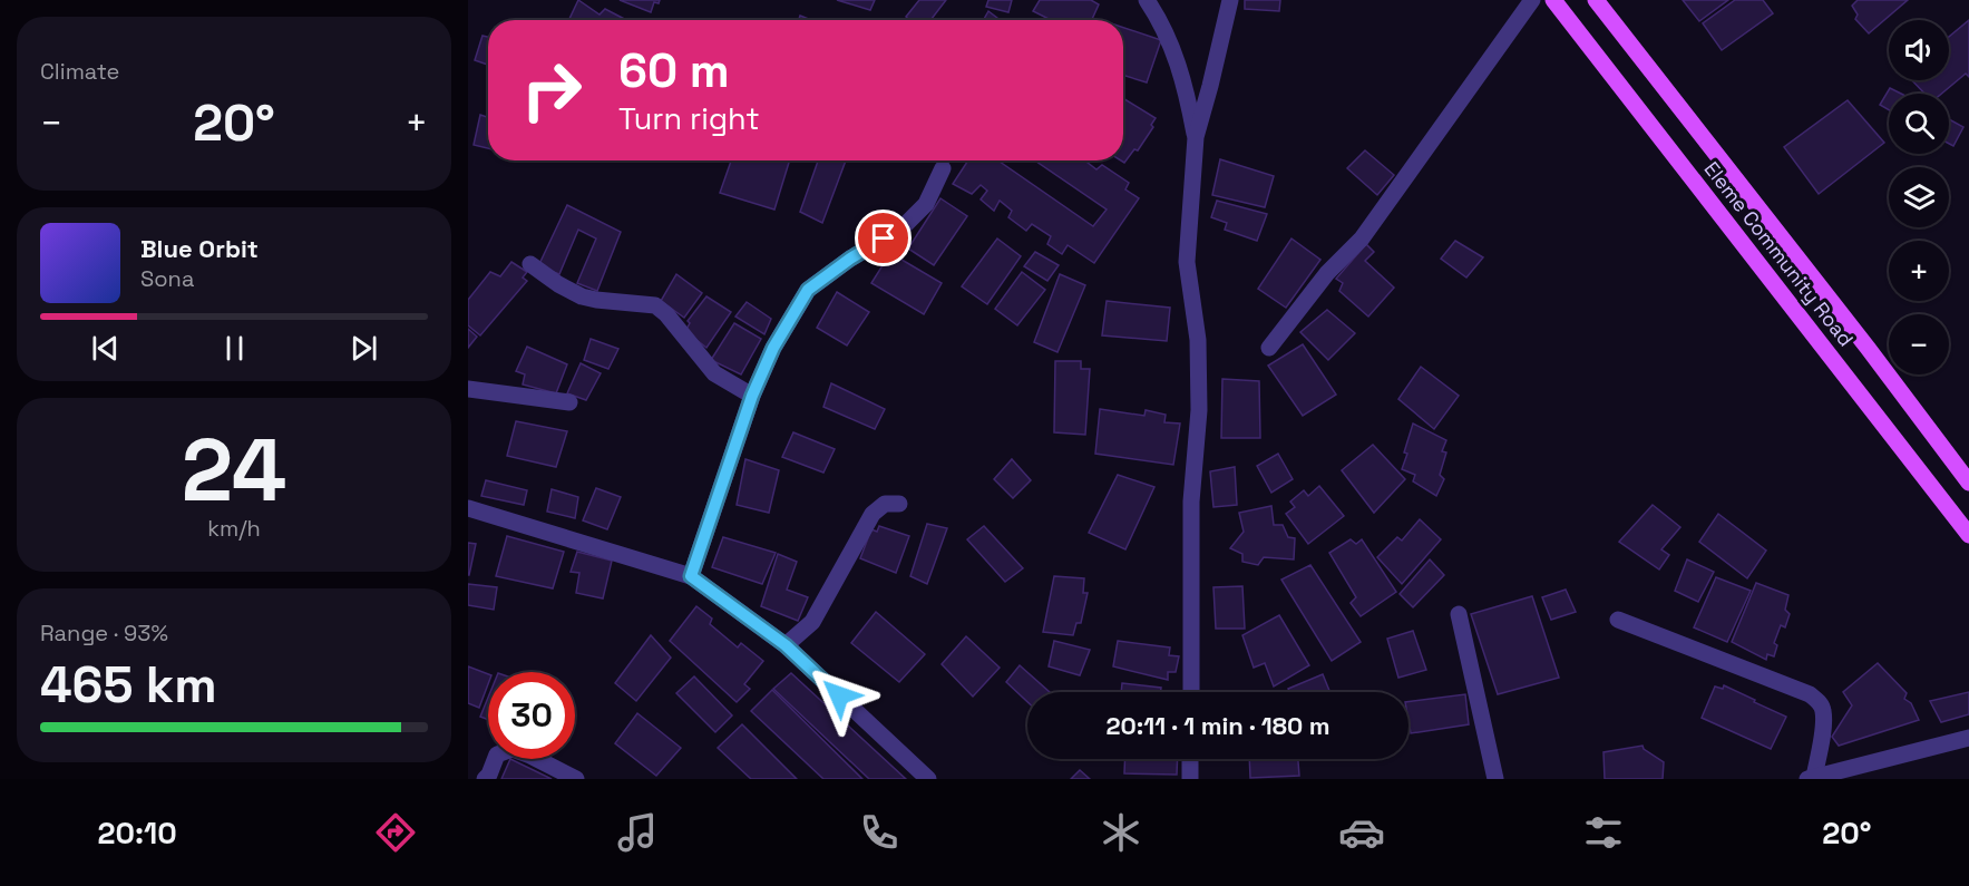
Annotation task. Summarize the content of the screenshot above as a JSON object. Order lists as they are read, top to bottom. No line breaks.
{"streets":{"main road":["Eleme Community Road"]},"page":{"tile":["Climate",["24","km/h"],["Range · 93%","465 km"]],"map_buttons":["+","−"],"turn":["60 m","Turn right"],"heat":["−","20°","+"],"song":["Blue Orbit","Sona"],"limit":"30","trip":"20:11 · 1 min · 180 m","tabs":["20:10","20°"]}}
